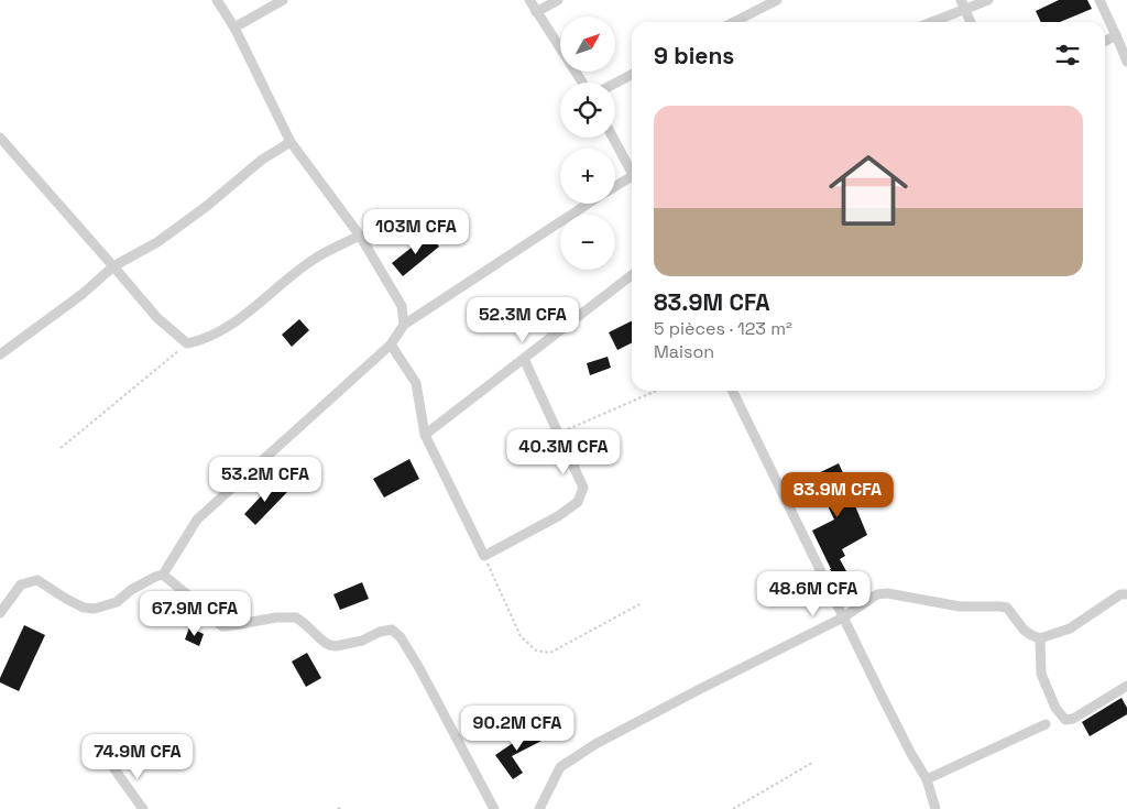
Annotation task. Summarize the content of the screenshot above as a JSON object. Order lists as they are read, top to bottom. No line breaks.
{"north":"top right","page":{"map_buttons":["+","−"],"heading":"9 biens","list":[{"name":"83.9M CFA","note":"5 pièces · 123 m² · Maison"}],"price":["103M CFA","52.3M CFA","40.3M CFA","53.2M CFA","83.9M CFA","48.6M CFA","67.9M CFA","90.2M CFA","74.9M CFA"]}}
